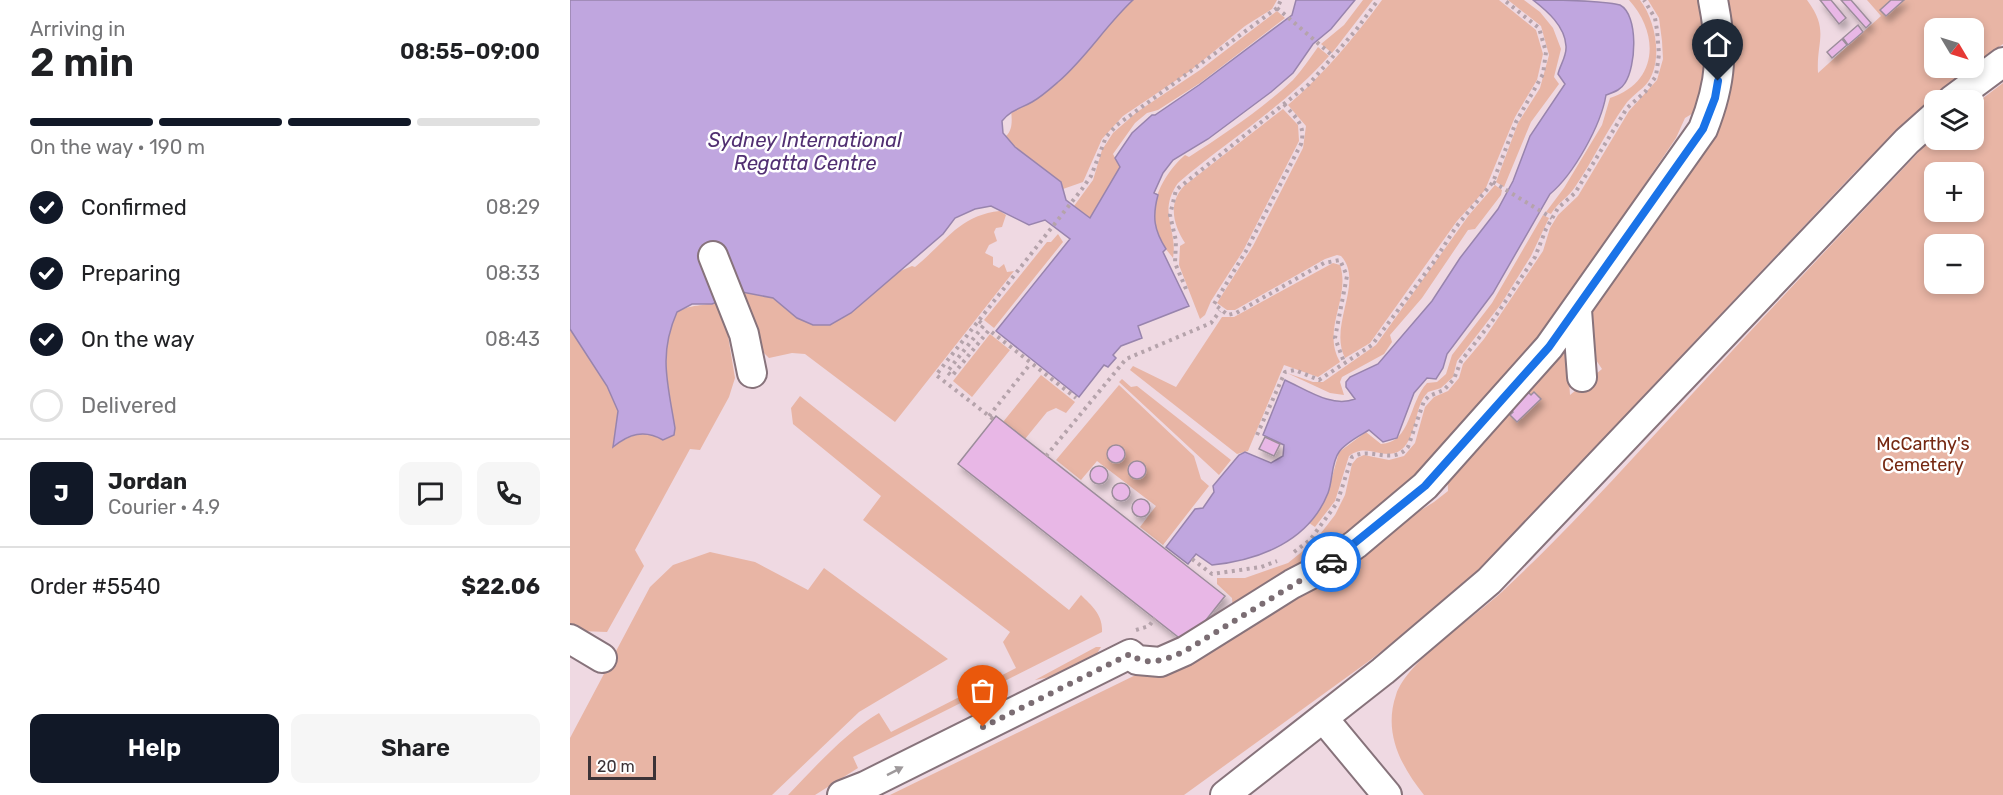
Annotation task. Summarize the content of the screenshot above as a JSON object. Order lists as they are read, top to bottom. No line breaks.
{"water":["Sydney International Regatta Centre"],"parks":["McCarthy's Cemetery"],"scale_bar":"20 m","north":"bottom right","page":{"heading":["2 min","Arriving in","08:55–09:00"],"panel":["Jordan","Courier · 4.9","Order #5540","$22.06"],"map_buttons":["+","−"],"bar":"On the way · 190 m","list":[["Confirmed","08:29"],["Preparing","08:33"],["On the way","08:43"],"Delivered"],"round":"J","buttons":["Help","Share"],"scale":"20 m"}}
